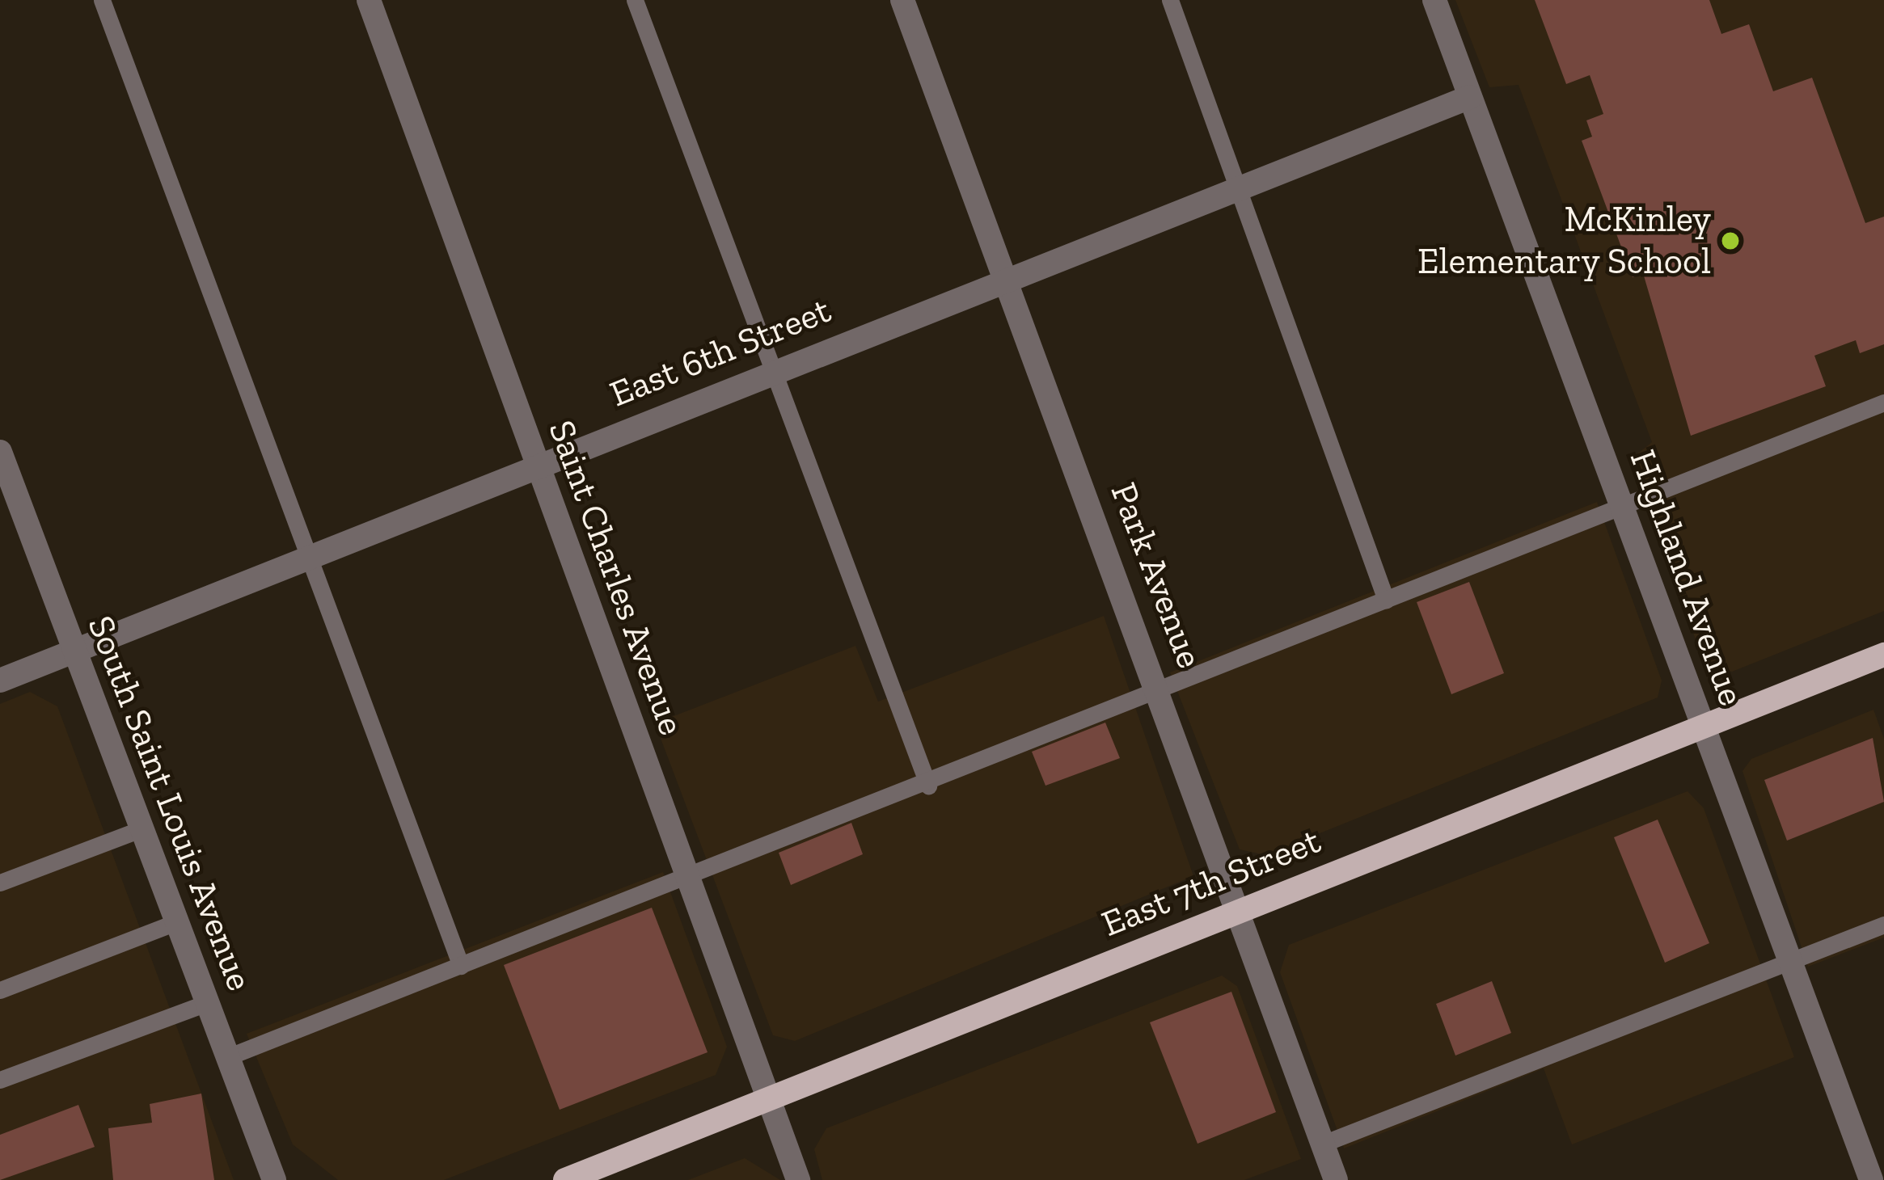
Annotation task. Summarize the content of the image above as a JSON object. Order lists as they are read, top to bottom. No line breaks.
{"streets":{"main road":["East 7th Street"],"street":["East 6th Street","Park Avenue","Saint Charles Avenue","Highland Avenue","South Saint Louis Avenue"]},"crossings":[["East 6th Street","Park Avenue"],["East 6th Street","Saint Charles Avenue"],["East 6th Street","Highland Avenue"],["East 6th Street","South Saint Louis Avenue"],["Park Avenue","East 7th Street"],["Saint Charles Avenue","East 7th Street"],["Highland Avenue","East 7th Street"]],"places":["McKinley Elementary School"]}
